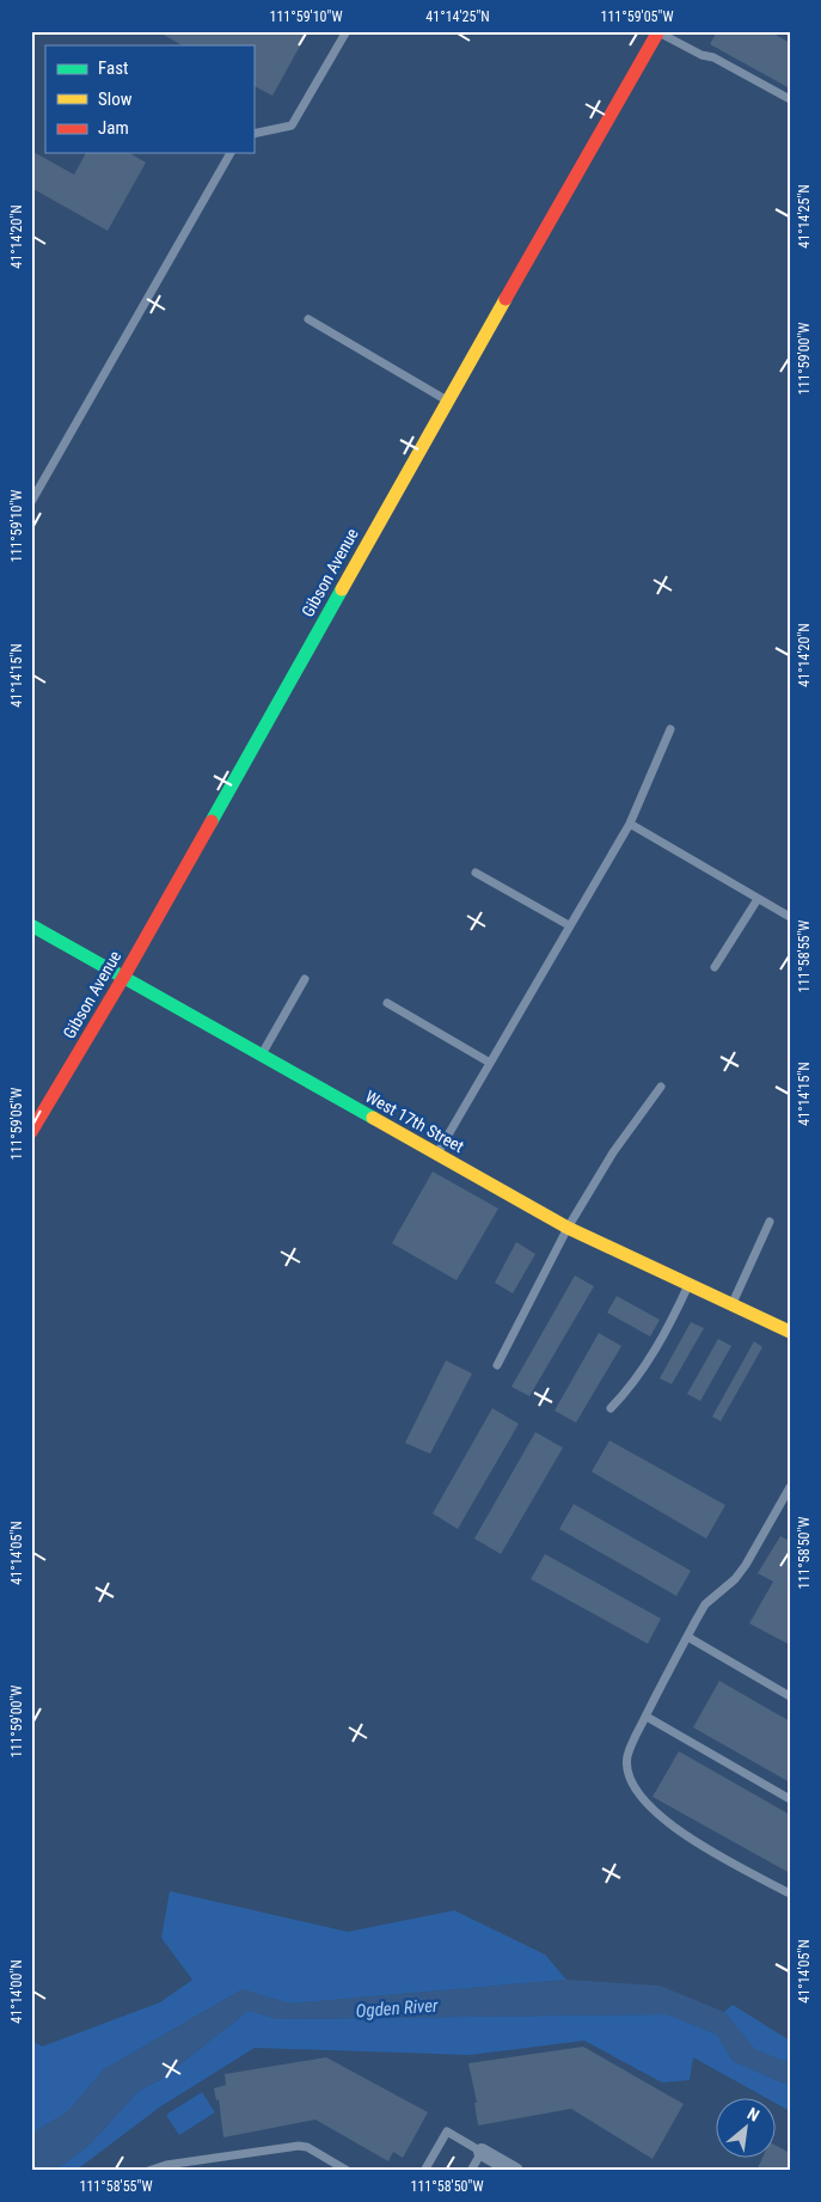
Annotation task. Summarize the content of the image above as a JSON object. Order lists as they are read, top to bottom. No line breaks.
{"streets":{"street":["Gibson Avenue","West 17th Street"]},"crossings":[["Gibson Avenue","West 17th Street"]],"water":["Ogden River"],"legend":["Fast","Slow","Jam"],"north":"top right","coordinates":["111°59'10\"W","41°14'25\"N","111°59'05\"W","41°14'20\"N","111°59'00\"W","41°14'15\"N","111°58'55\"W","41°14'05\"N","111°58'50\"W","41°14'00\"N"]}
